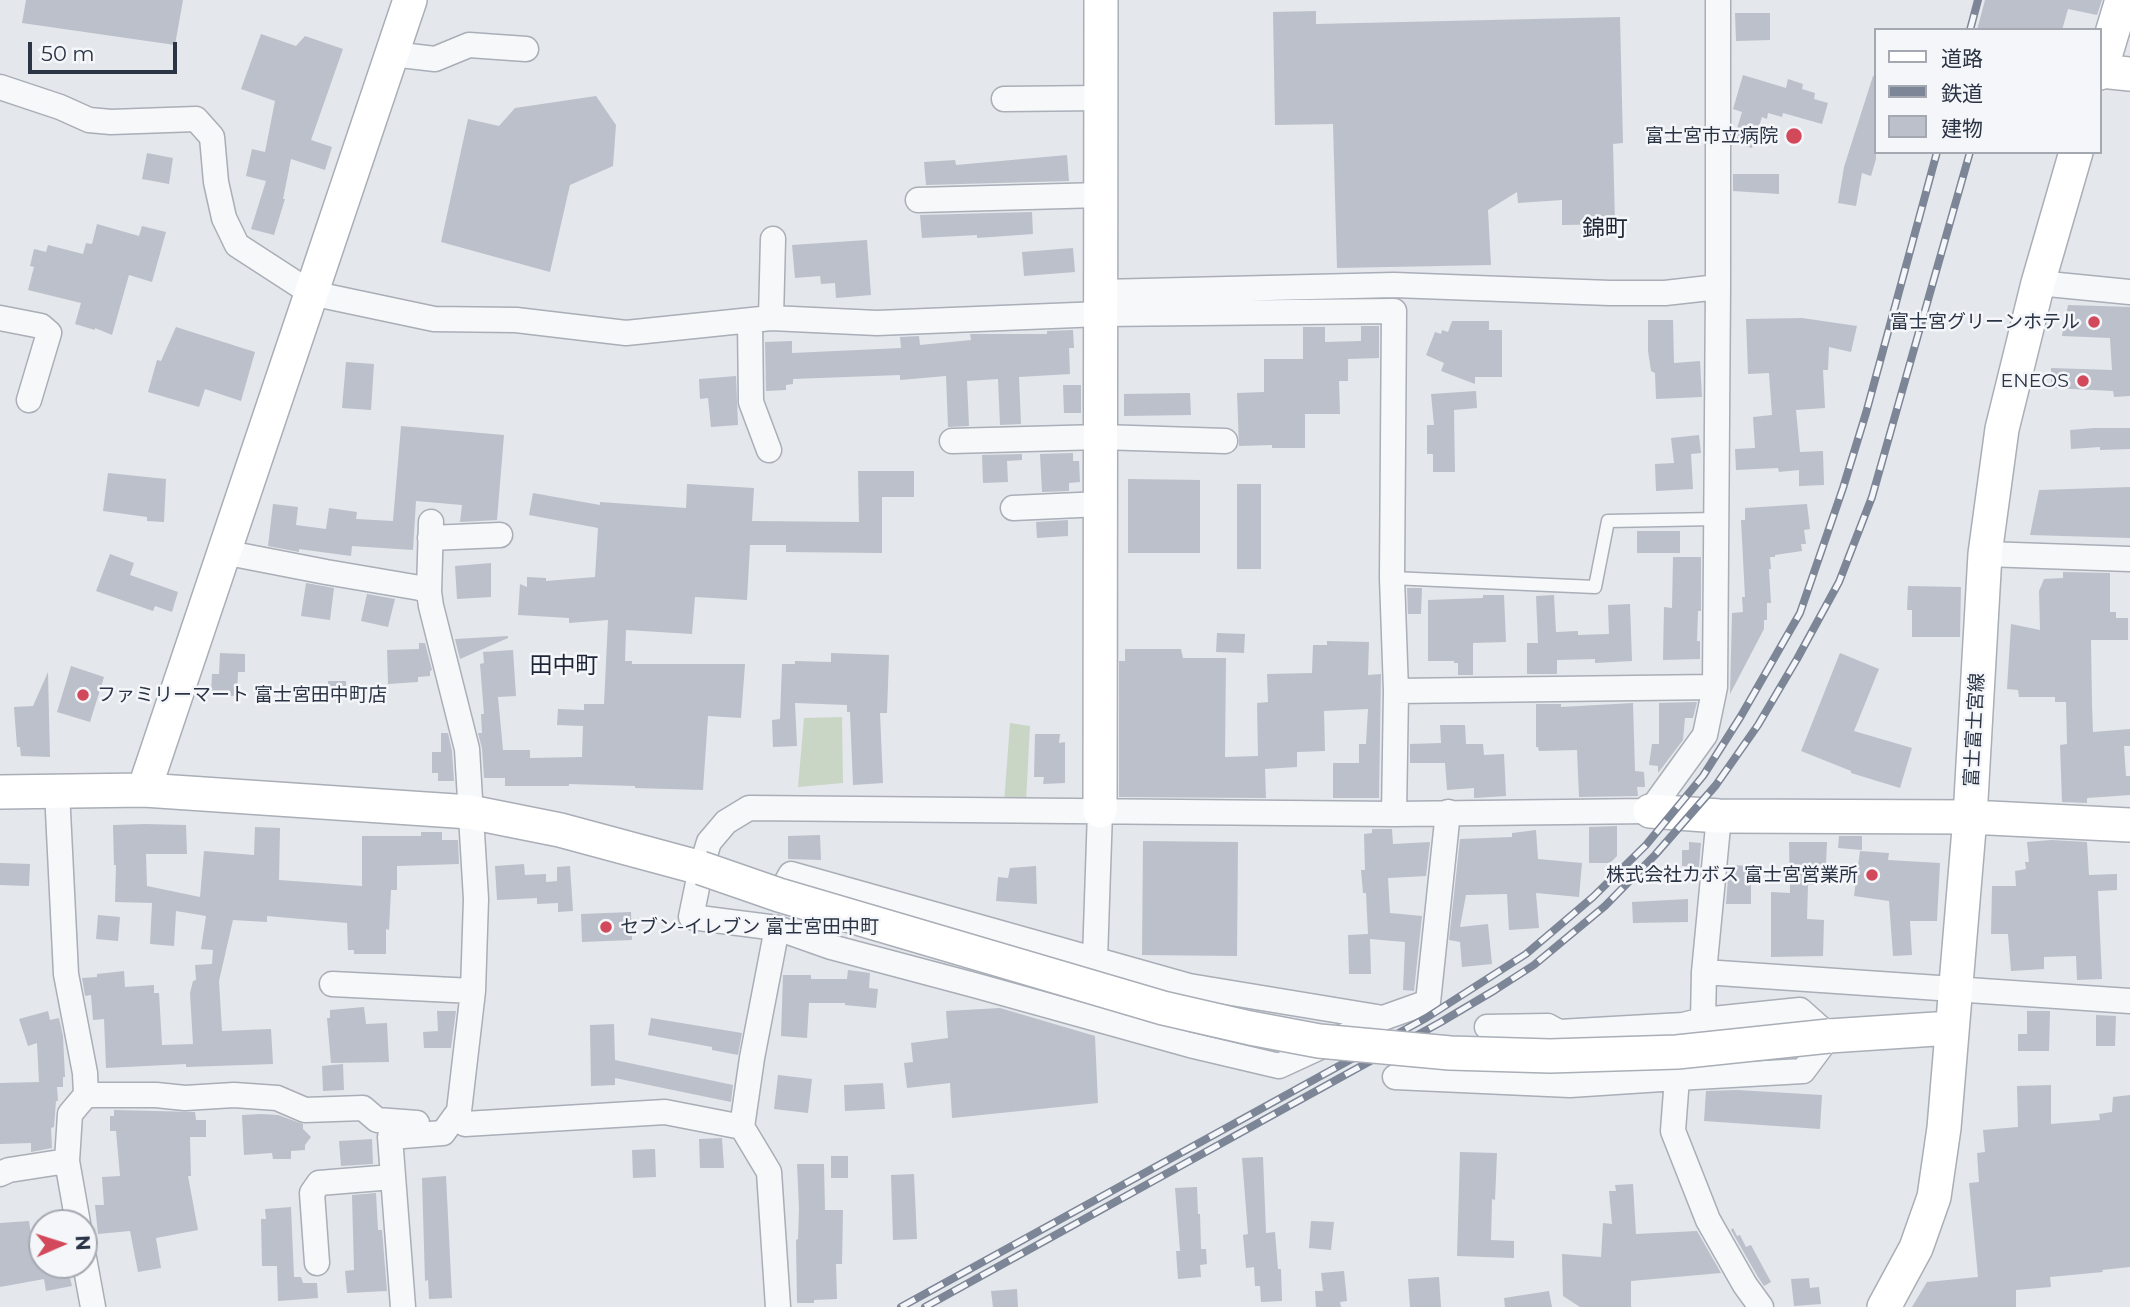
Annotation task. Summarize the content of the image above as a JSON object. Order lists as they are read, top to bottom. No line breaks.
{"streets":{"street":["富士富士宮線"]},"districts":["錦町","田中町"],"places":["富士宮市立病院","富士宮グリーンホテル","ENEOS","ファミリーマート 富士宮田中町店","株式会社カボス 富士宮営業所","セブン-イレブン 富士宮田中町"],"legend":["道路","鉄道","建物"],"scale_bar":"50 m","north":"right"}
